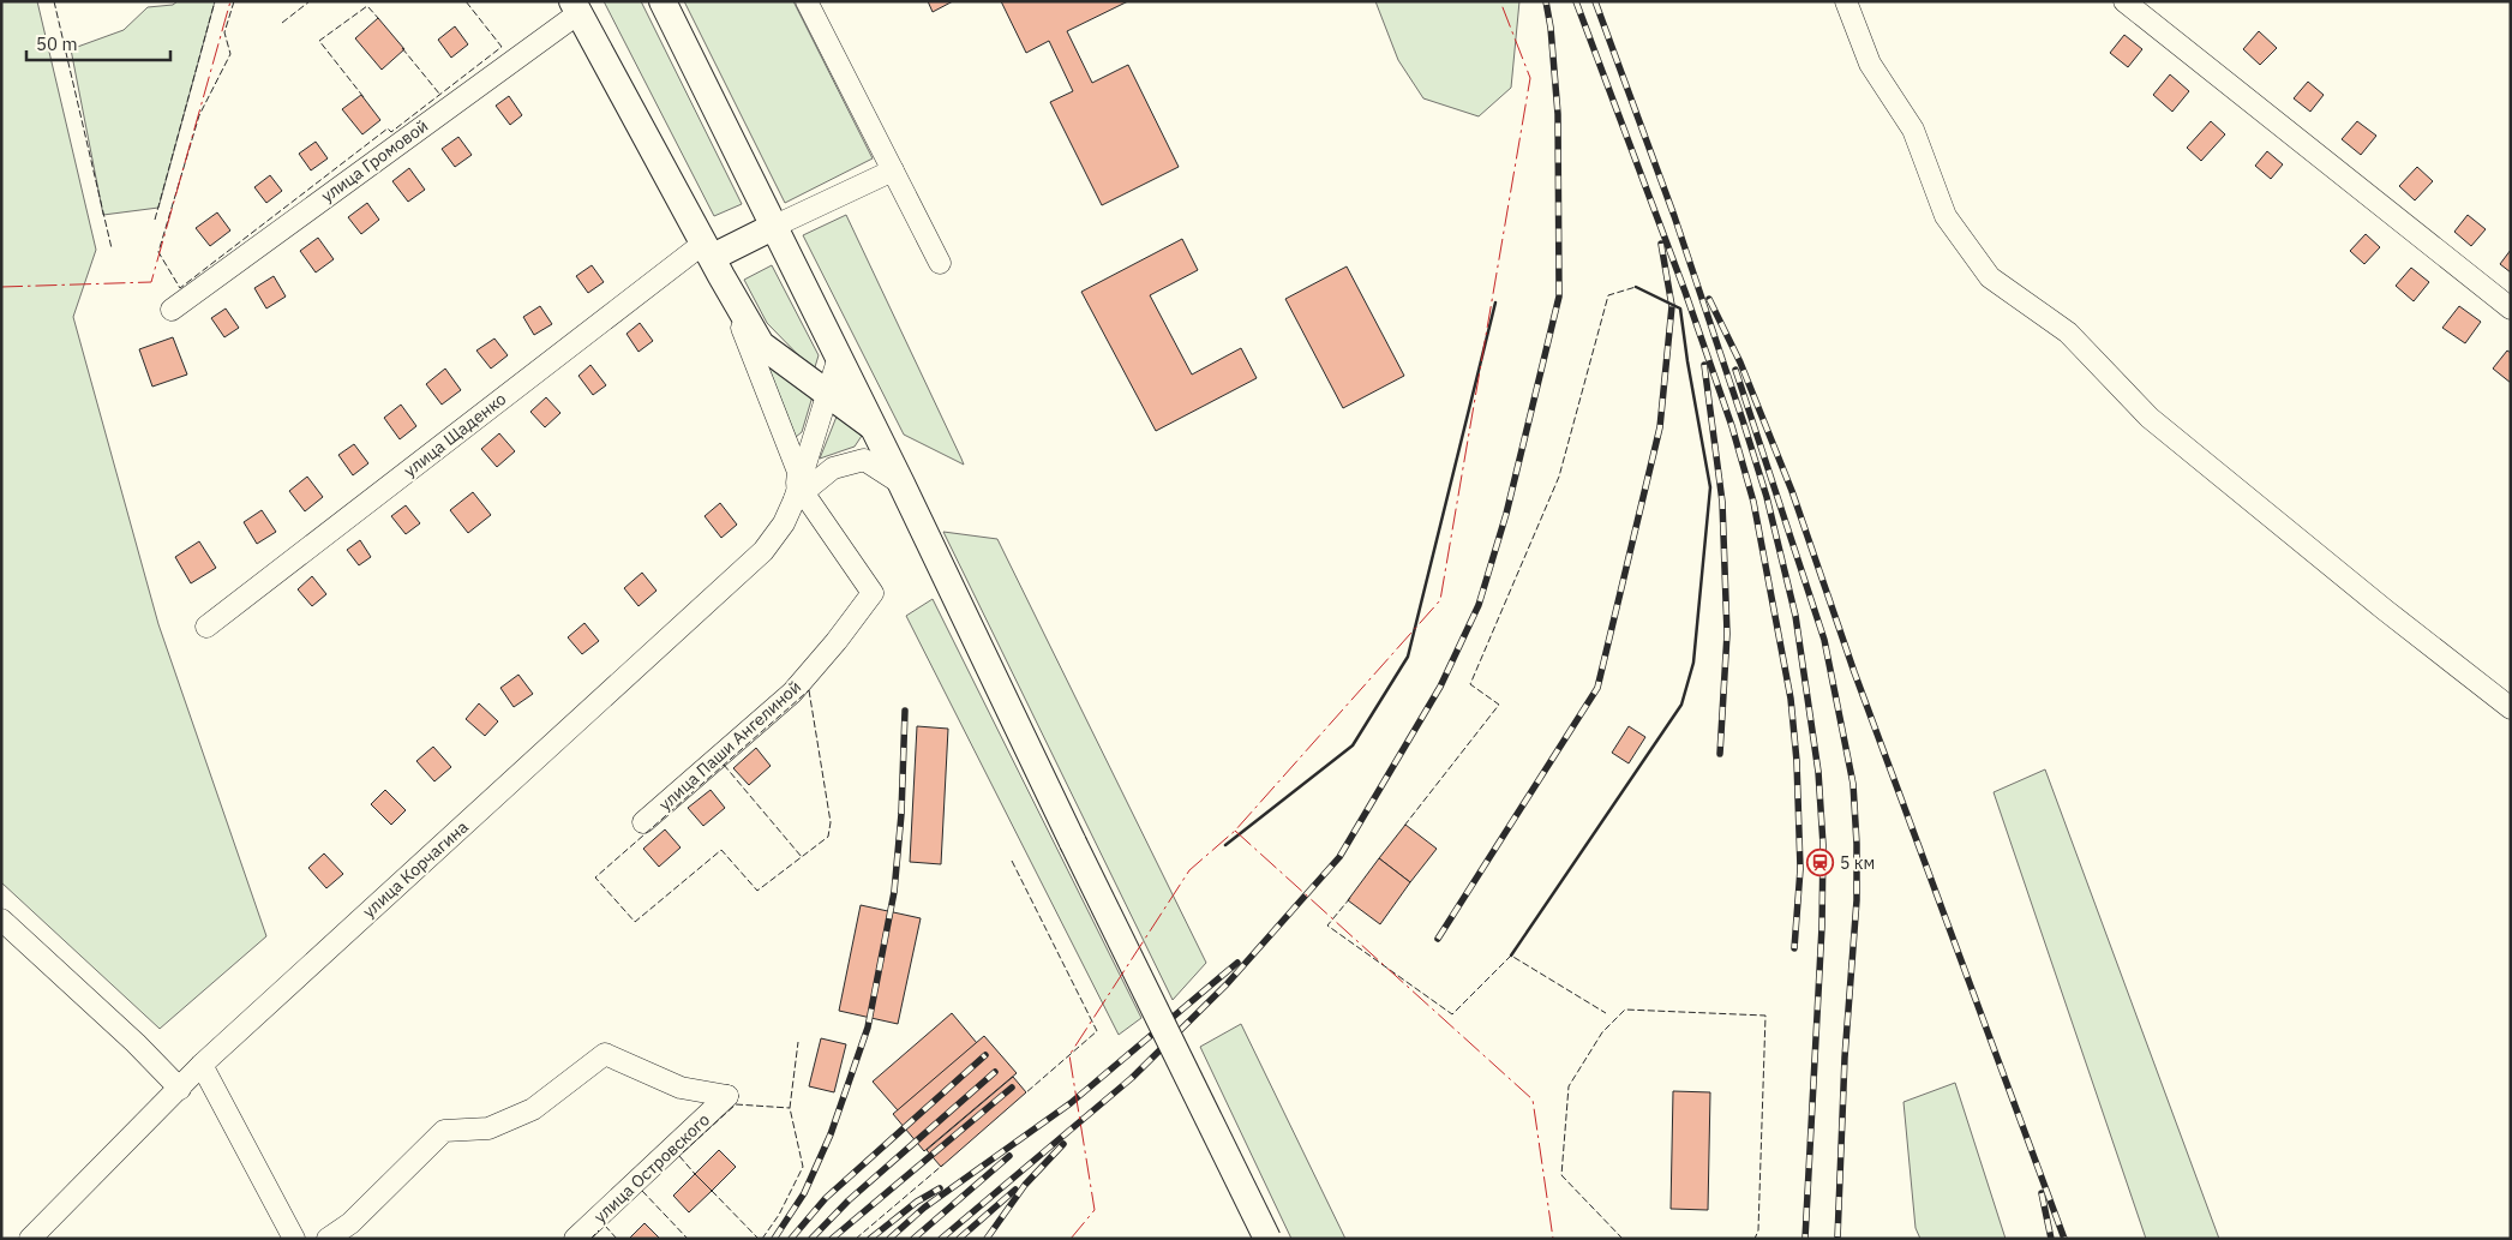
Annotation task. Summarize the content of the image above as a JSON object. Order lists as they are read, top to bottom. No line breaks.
{"streets":{"street":["улица Громовой","улица Щаденко","улица Паши Ангелиной","улица Корчагина","улица Островского"]},"crossings":[["улица Паши Ангелиной","улица Корчагина"]],"places":{"station":["5 км"]},"scale_bar":"50 m"}
